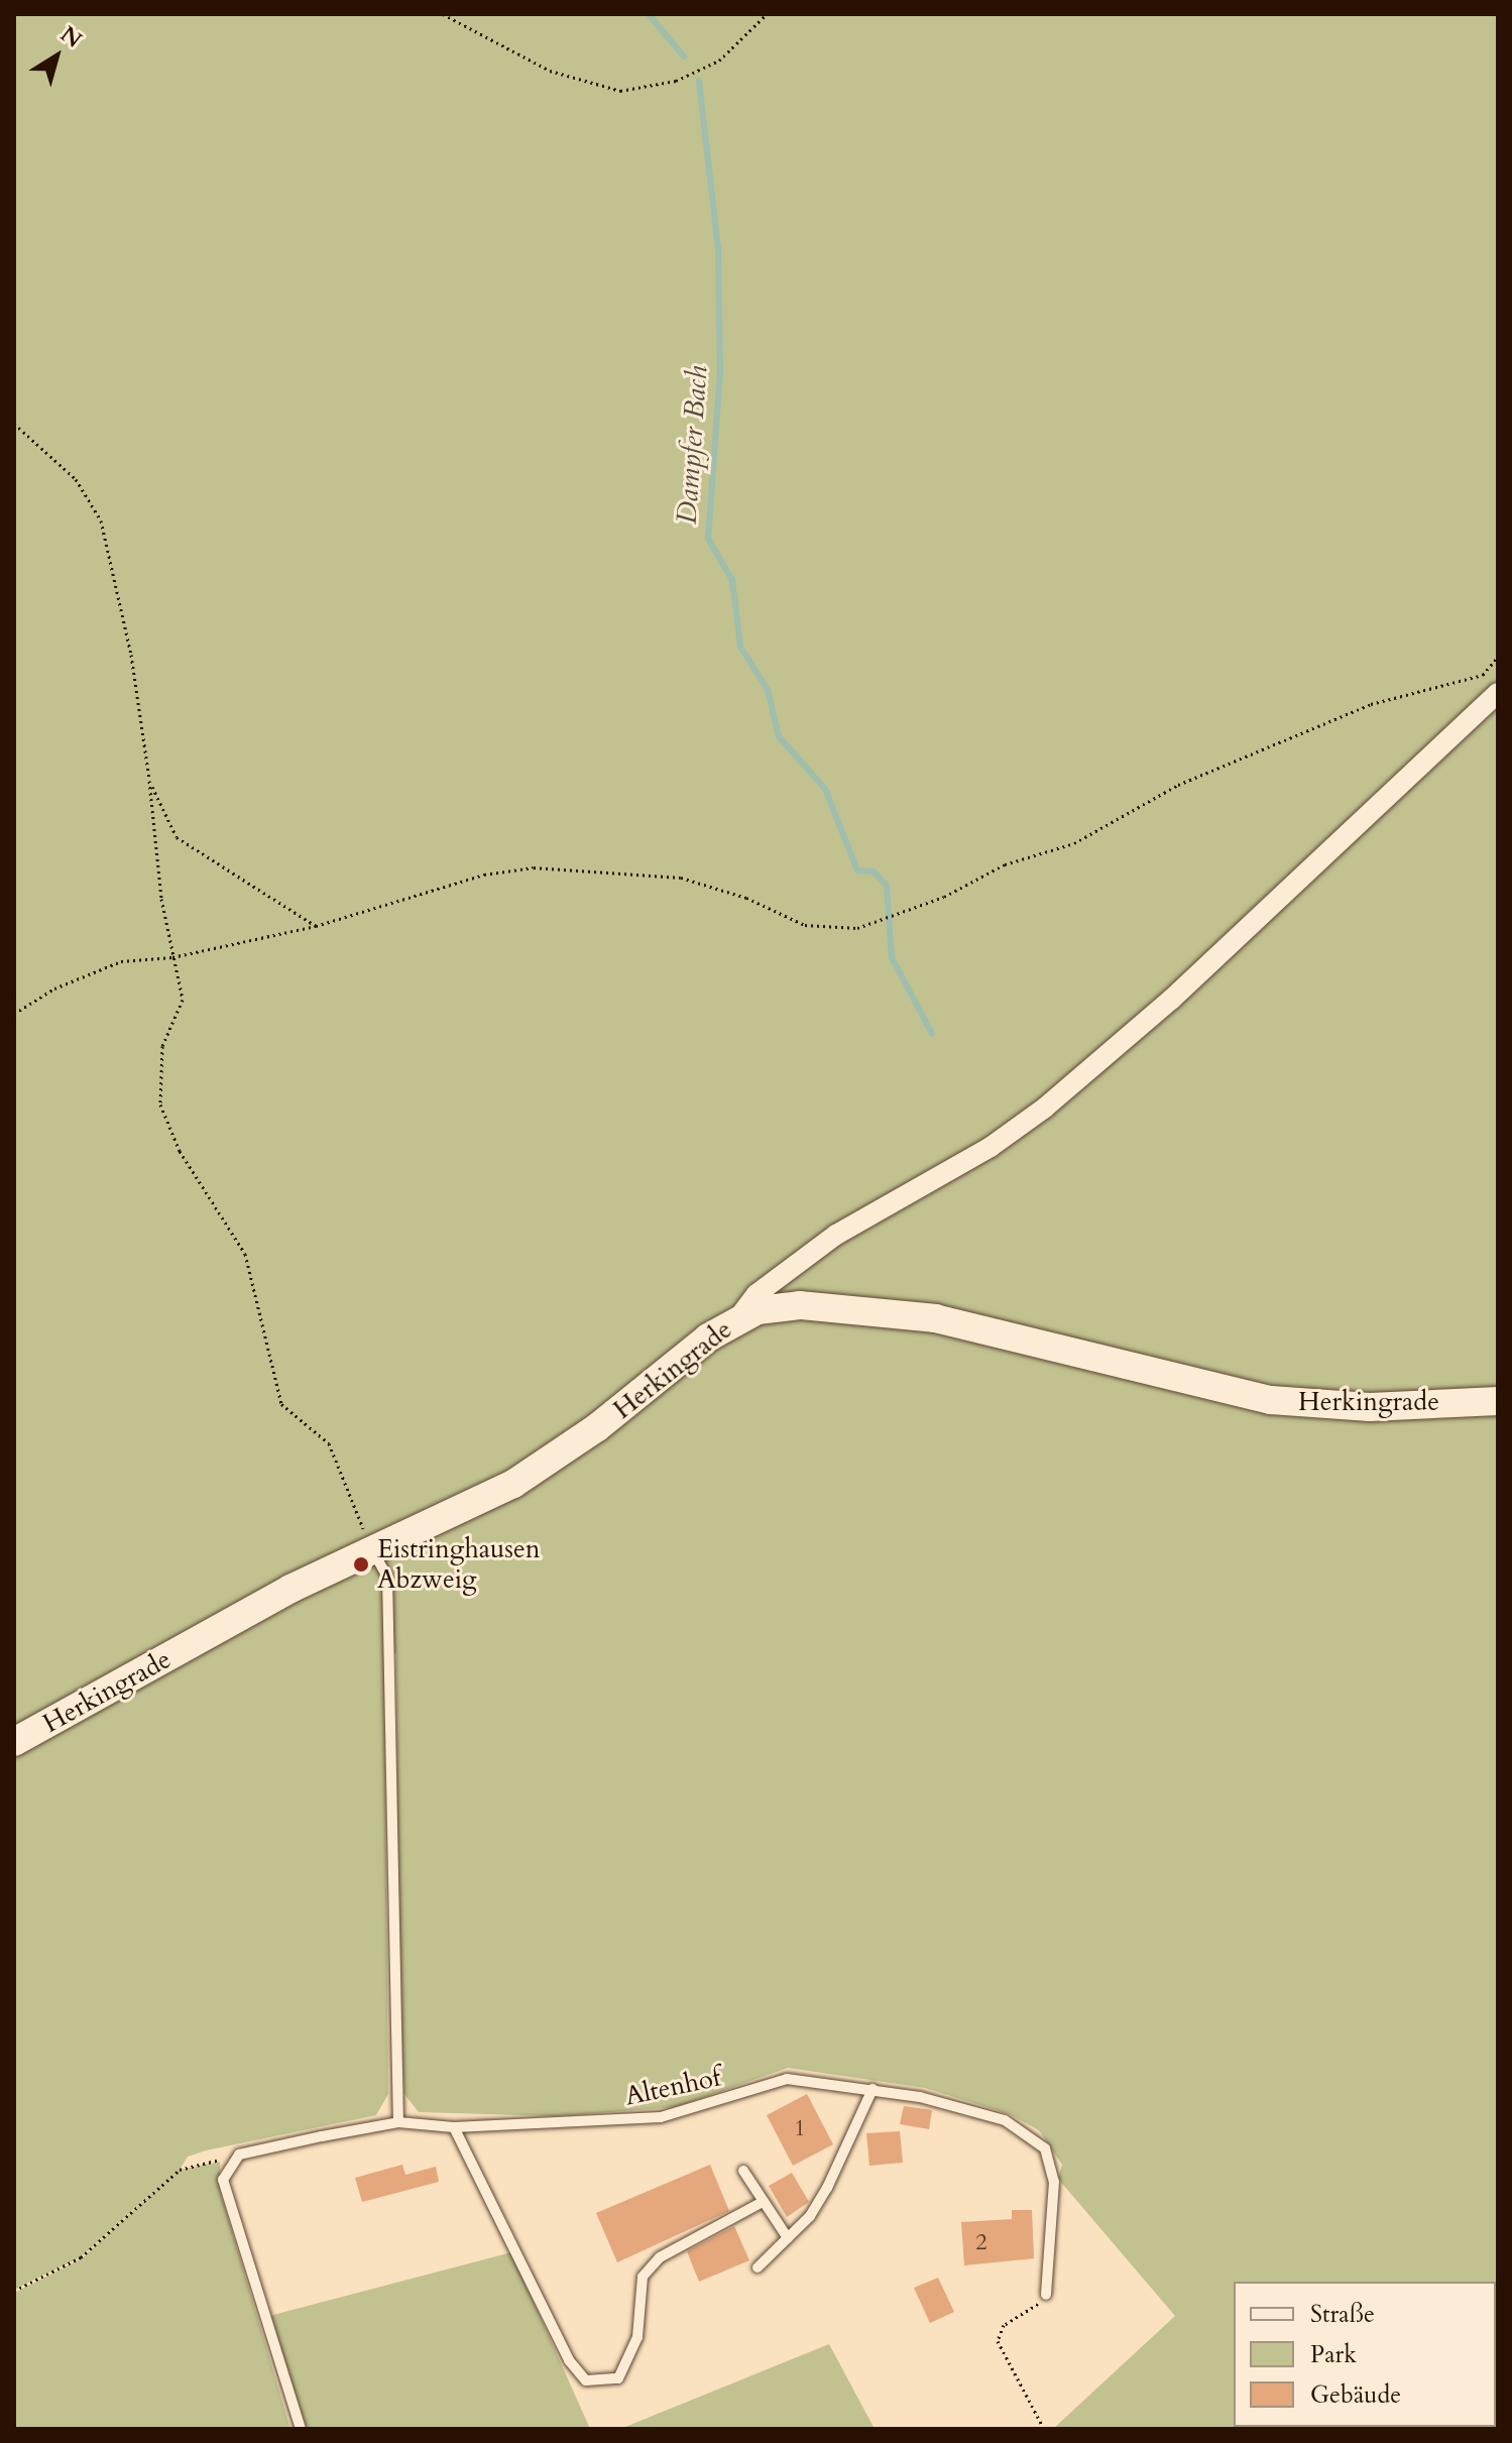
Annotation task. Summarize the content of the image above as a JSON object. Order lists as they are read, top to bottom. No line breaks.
{"streets":{"main road":["Herkingrade"],"lane":["Altenhof"]},"water":["Dampfer Bach"],"places":["Eistringhausen Abzweig"],"house_numbers":["1","2"],"legend":["Straße","Park","Gebäude"],"north":"top right"}
